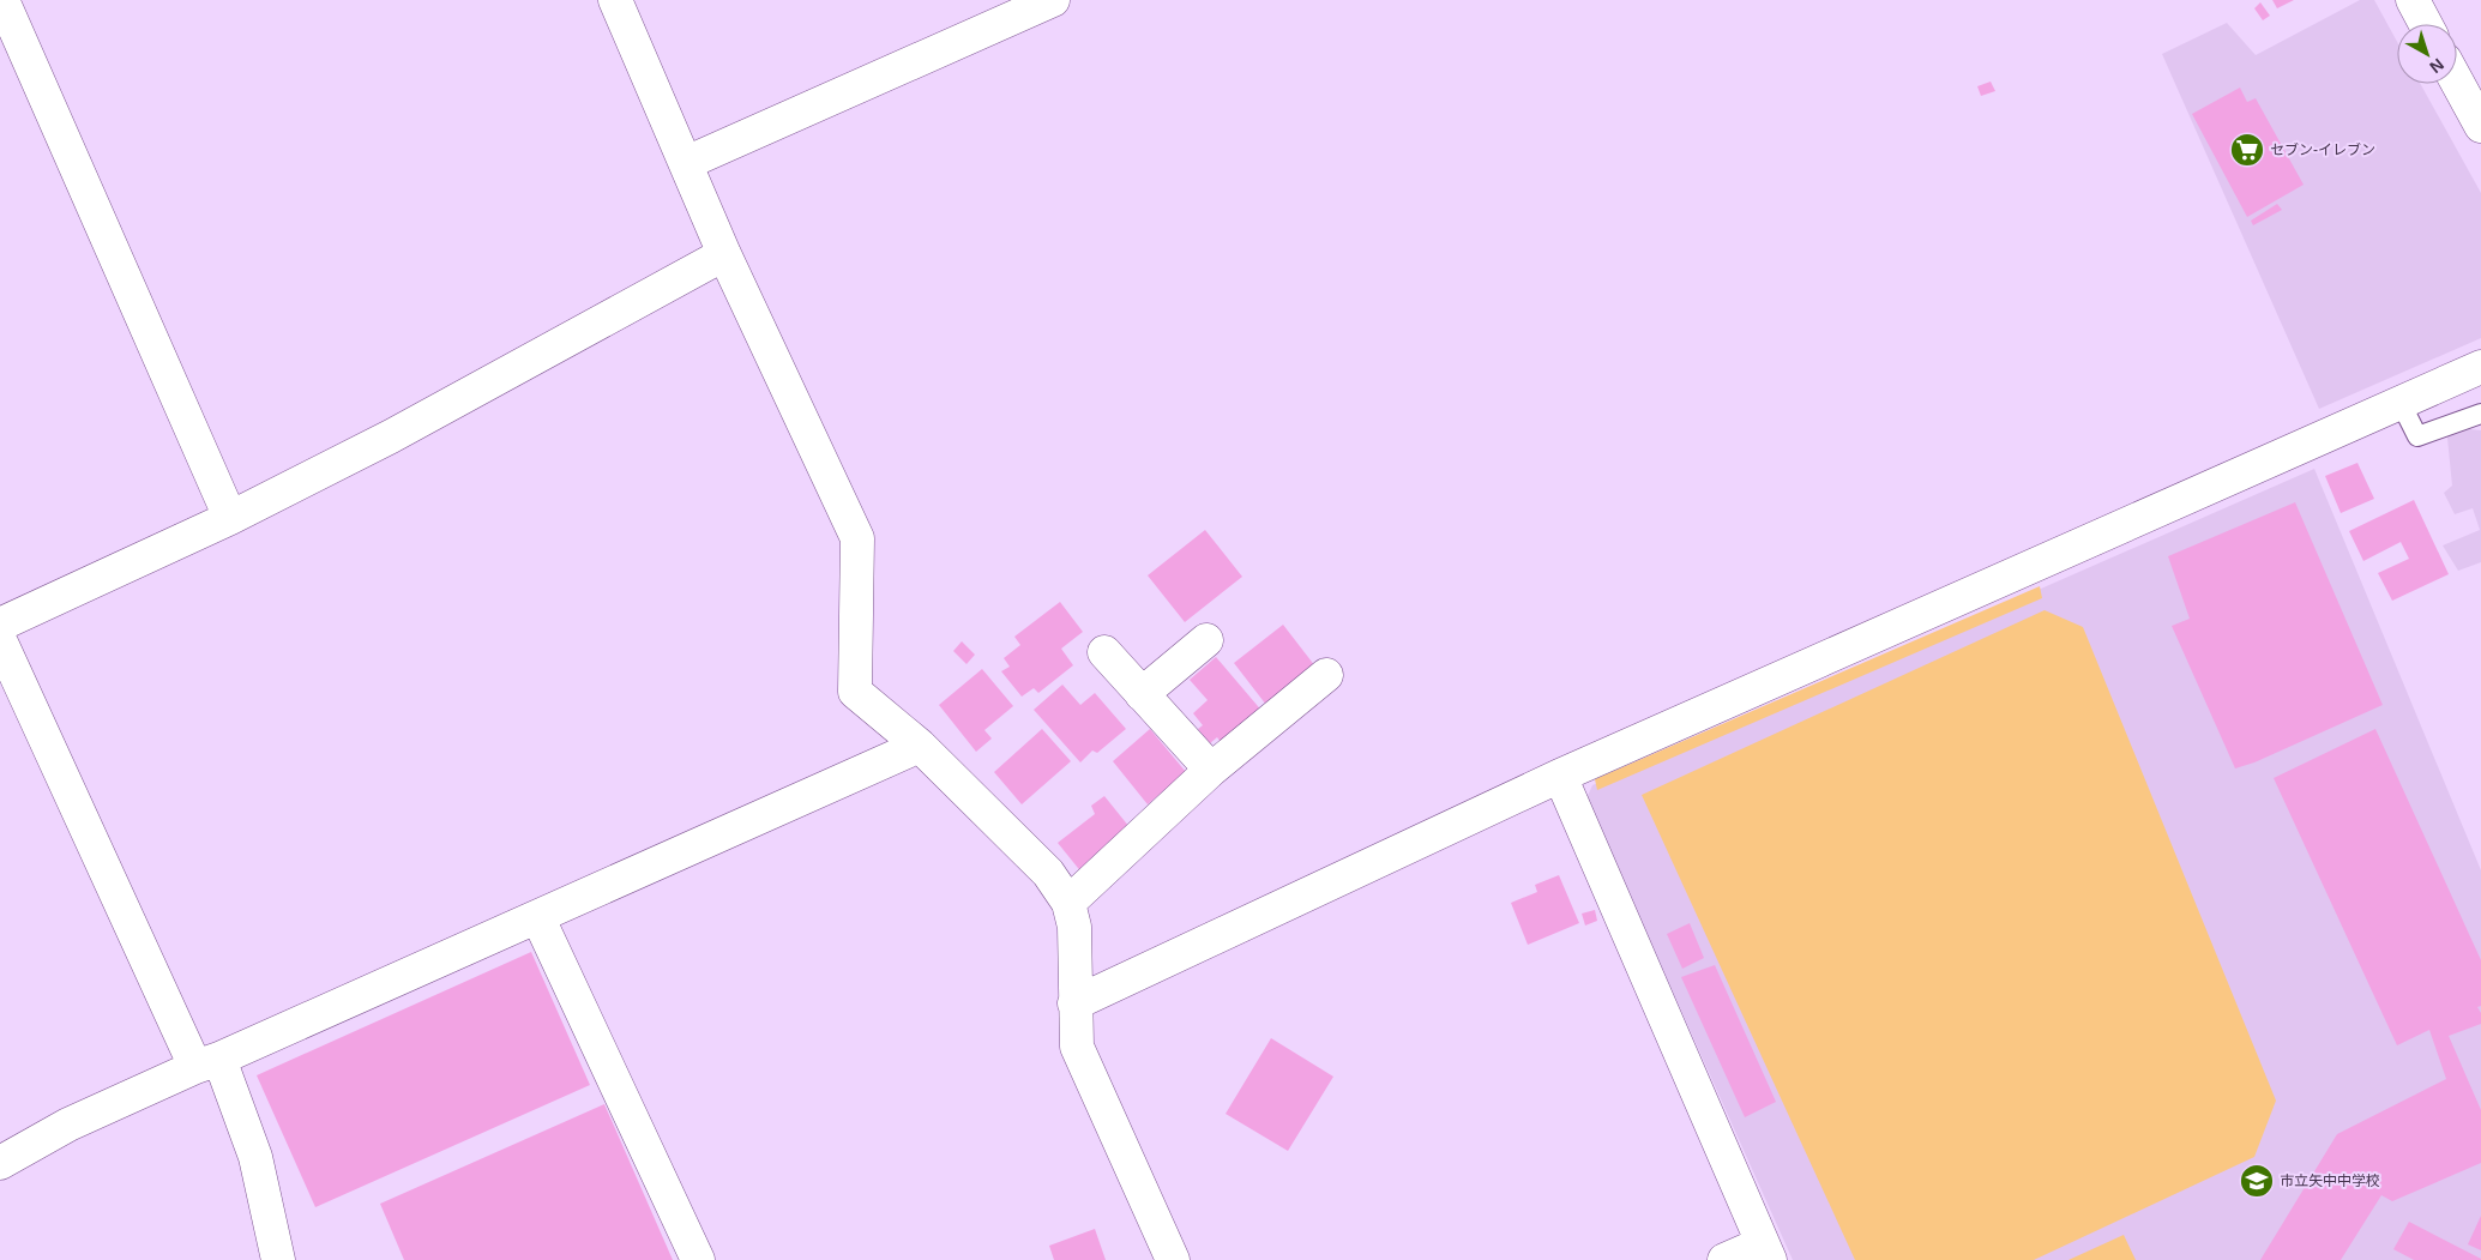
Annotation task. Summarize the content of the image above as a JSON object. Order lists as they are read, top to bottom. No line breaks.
{"places":{"supermarket":["セブン-イレブン"],"school or university":["市立矢中中学校"]},"north":"bottom right"}
